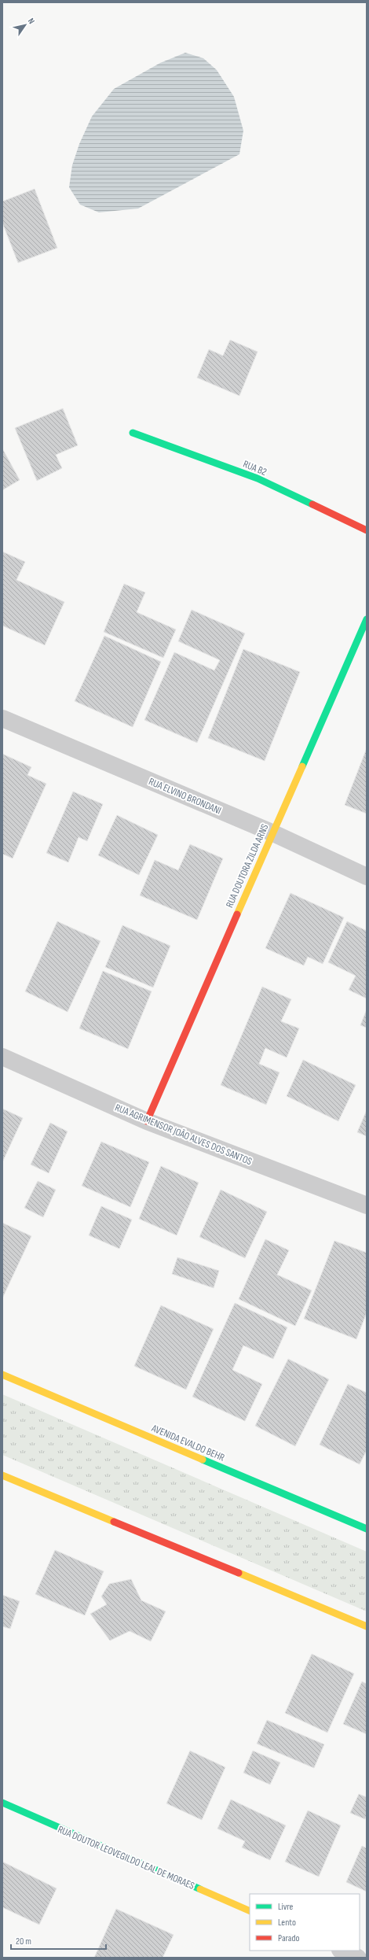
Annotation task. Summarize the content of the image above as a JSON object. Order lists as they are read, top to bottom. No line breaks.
{"streets":{"street":["RUA B2","RUA ELVINO BRONDANI","RUA DOUTORA ZILDA ARNS","RUA AGRIMENSOR JOÃO ALVES DOS SANTOS","AVENIDA EVALDO BEHR","RUA DOUTOR LEOVEGILDO LEAL DE MORAES"]},"crossings":[["RUA ELVINO BRONDANI","RUA DOUTORA ZILDA ARNS"],["RUA DOUTORA ZILDA ARNS","RUA AGRIMENSOR JOÃO ALVES DOS SANTOS"]],"legend":["Livre","Lento","Parado"],"scale_bar":"20 m","north":"top right"}
